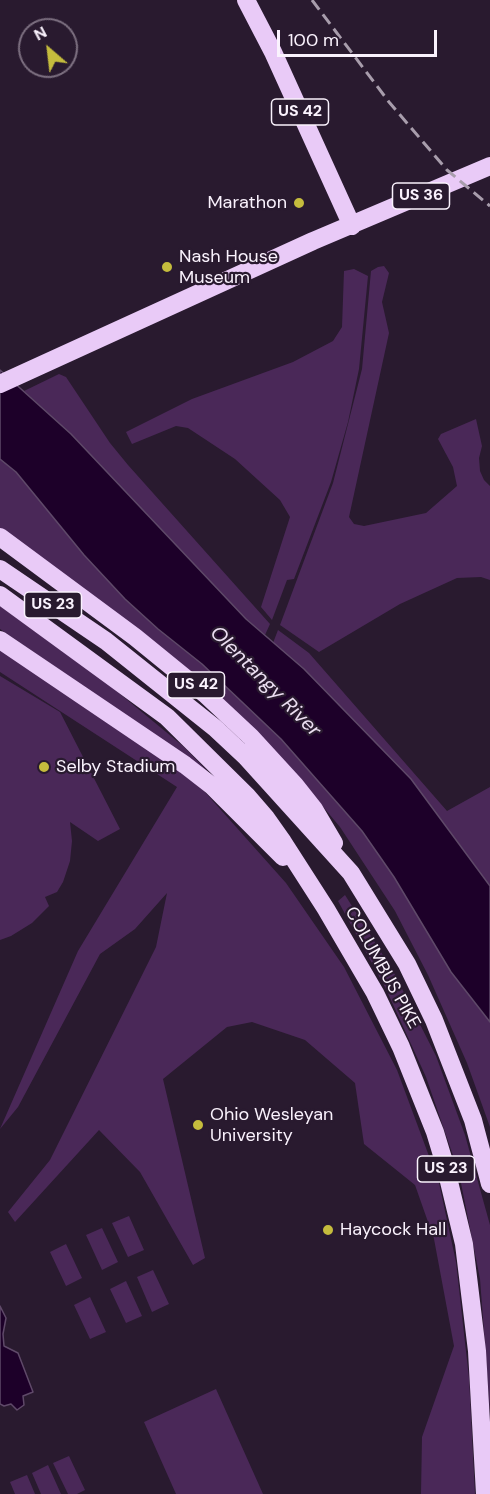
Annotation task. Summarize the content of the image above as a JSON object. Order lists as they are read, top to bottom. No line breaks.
{"streets":{"highway":["US 42","US 36","US 23","COLUMBUS PIKE"]},"crossings":[["US 42","US 36"],["US 42","COLUMBUS PIKE"]],"water":["Olentangy River"],"places":["Marathon","Nash House Museum","Selby Stadium","Ohio Wesleyan University","Haycock Hall"],"scale_bar":"100 m","north":"top left"}
